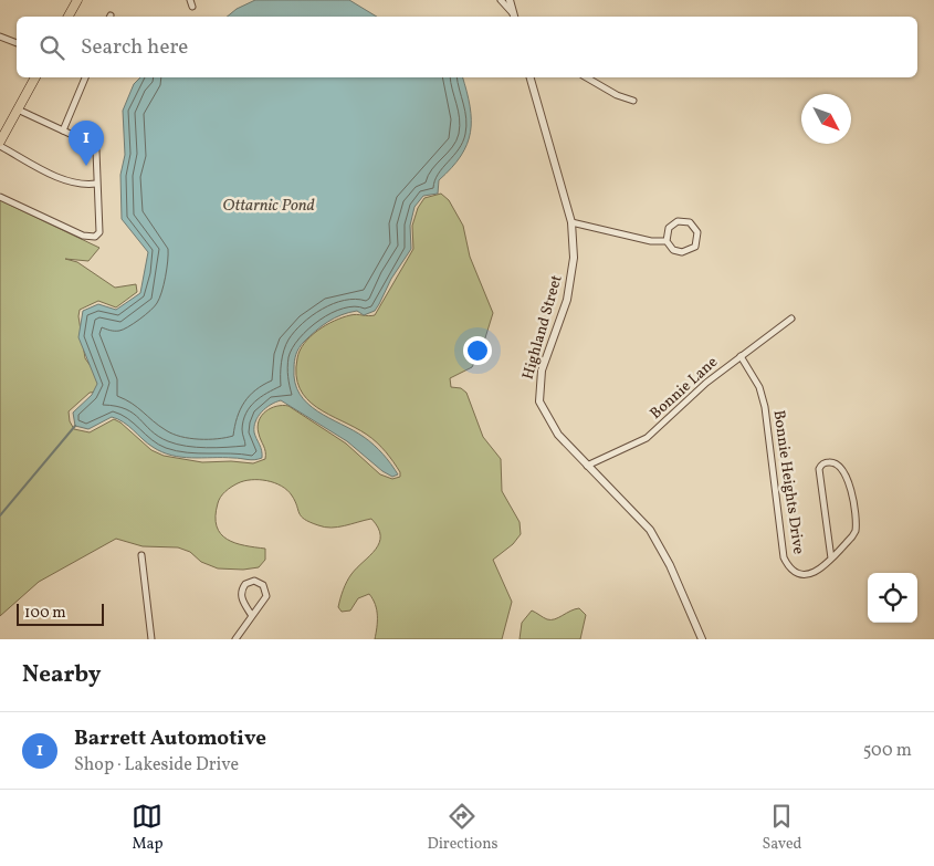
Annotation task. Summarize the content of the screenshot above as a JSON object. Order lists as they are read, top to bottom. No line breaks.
{"streets":{"street":["Highland Street","Bonnie Lane","Bonnie Heights Drive"]},"crossings":[["Highland Street","Bonnie Lane"],["Bonnie Lane","Bonnie Heights Drive"]],"water":["Ottarnic Pond"],"scale_bar":"100 m","north":"bottom right","page":{"search":"Search here","pins":"1","scale":"100 m","heading":"Nearby","list":[{"mark":"1","name":"Barrett Automotive","note":"Shop · Lakeside Drive","value":"500 m"}],"nav":["Map","Directions","Saved"]}}
